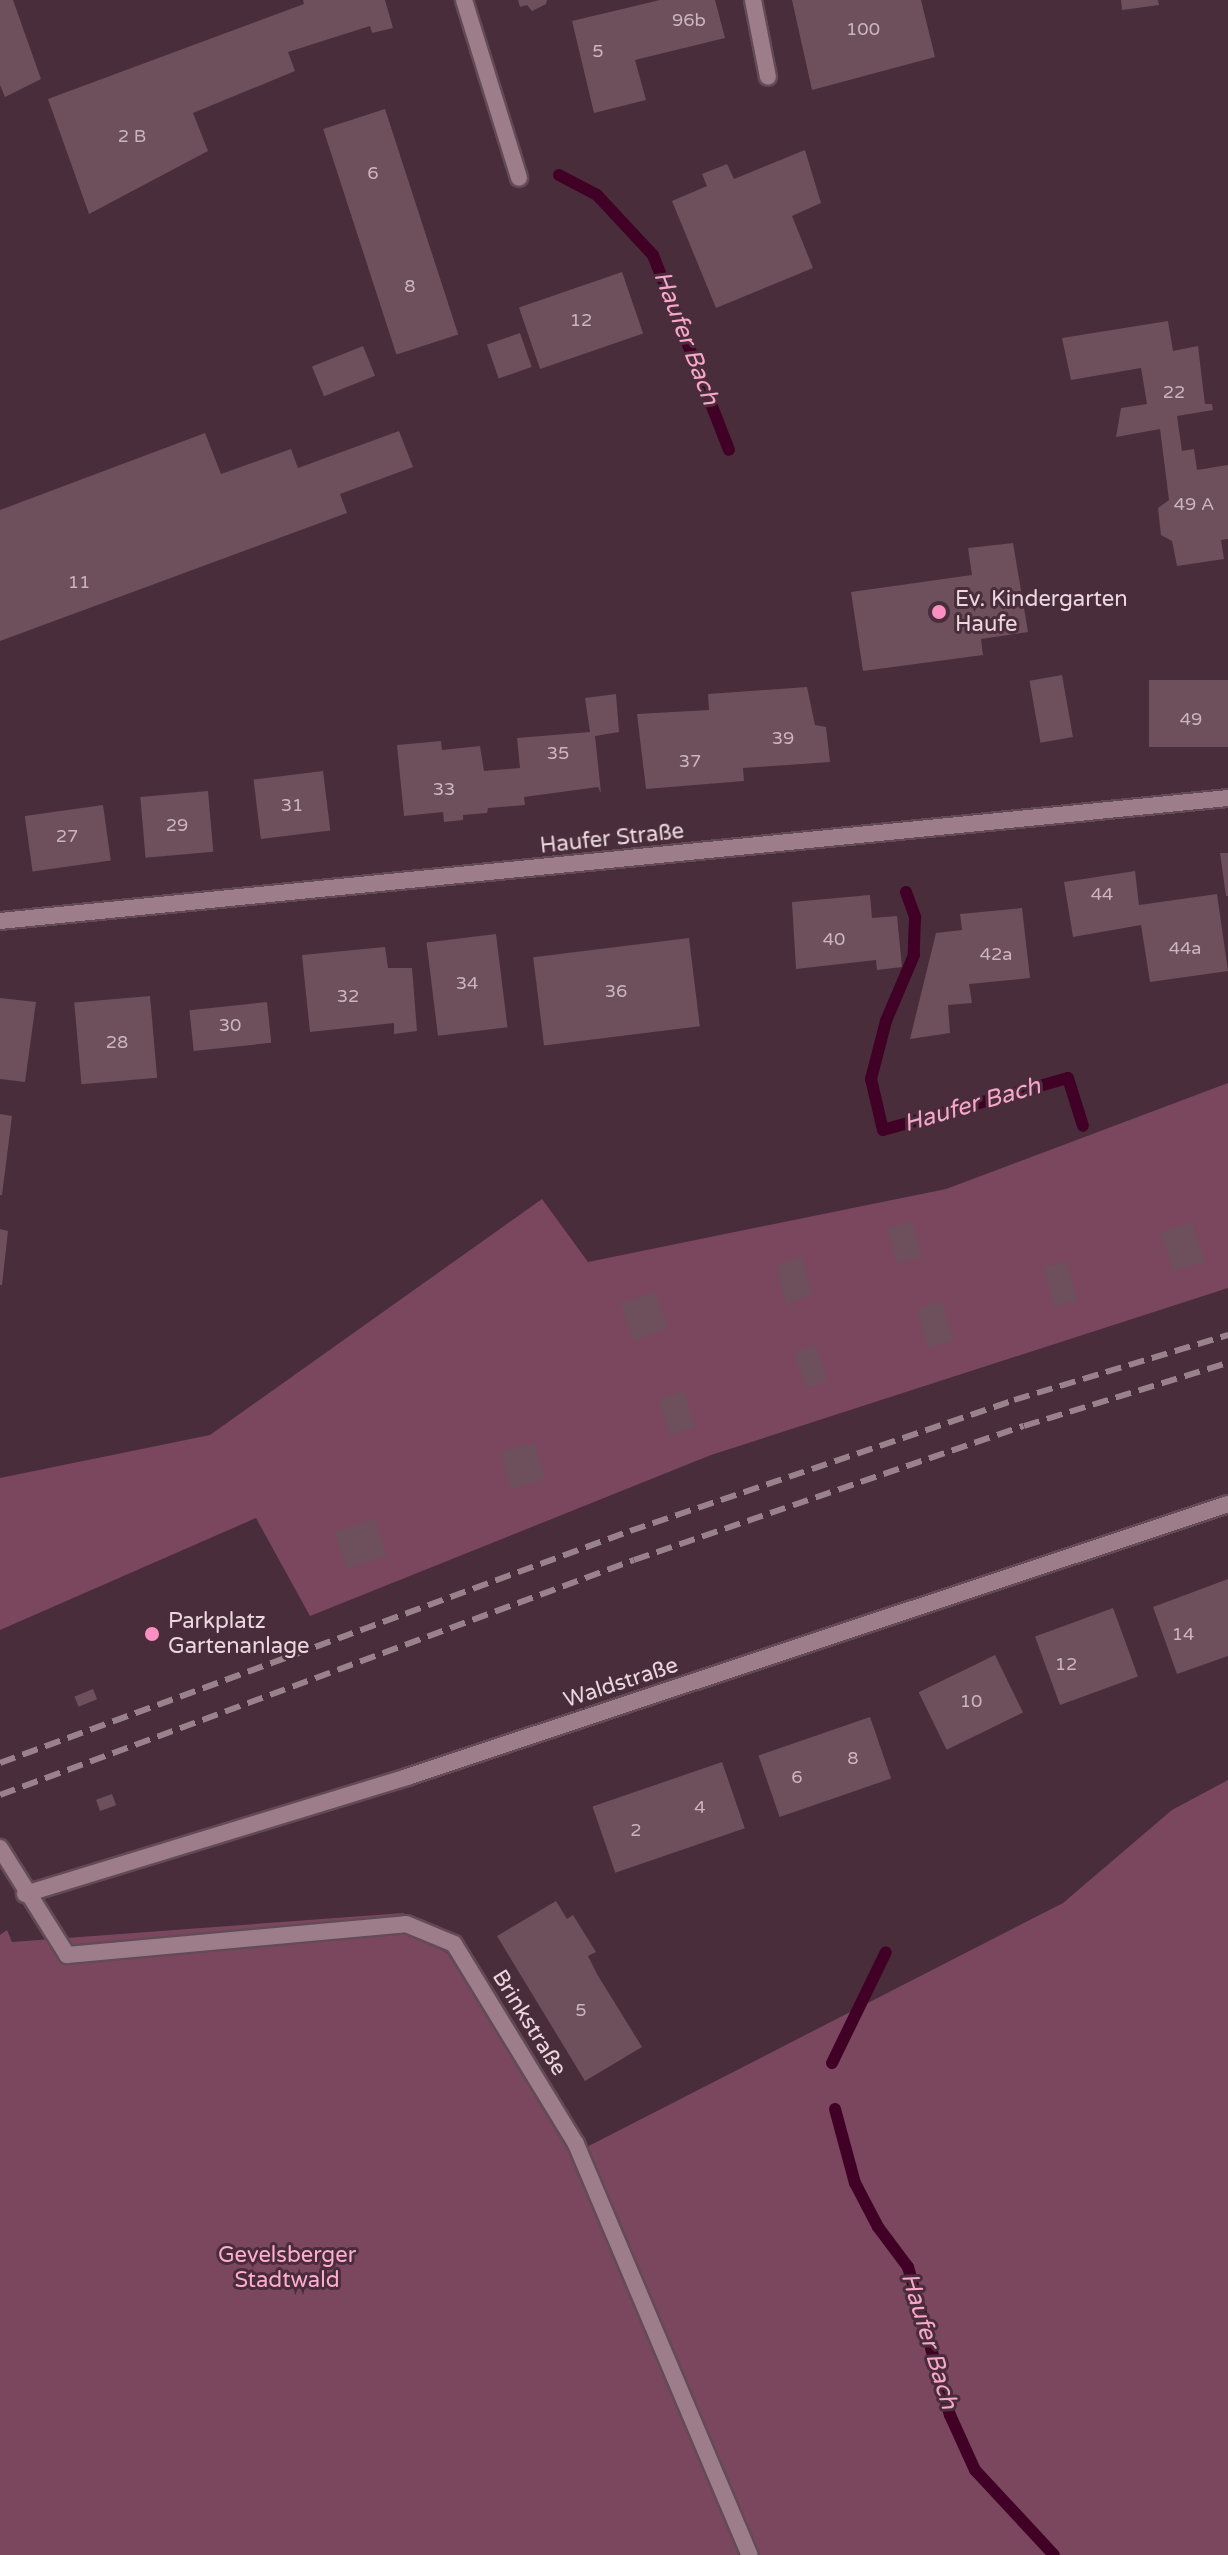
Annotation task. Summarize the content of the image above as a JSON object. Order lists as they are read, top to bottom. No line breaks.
{"streets":{"street":["Haufer Straße","Waldstraße","Brinkstraße"]},"crossings":[["Waldstraße","Brinkstraße"]],"water":["Haufer Bach"],"parks":["Gevelsberger Stadtwald"],"places":["Ev. Kindergarten Haufe","Parkplatz Gartenanlage"],"house_numbers":["96b","100","5","2 B","6","8","12","22","49 A","11","49","39","35","37","33","31","29","27","44","40","44a","42a","34","36","32","30","28","14","12","10","8","6","4","2","5"]}
